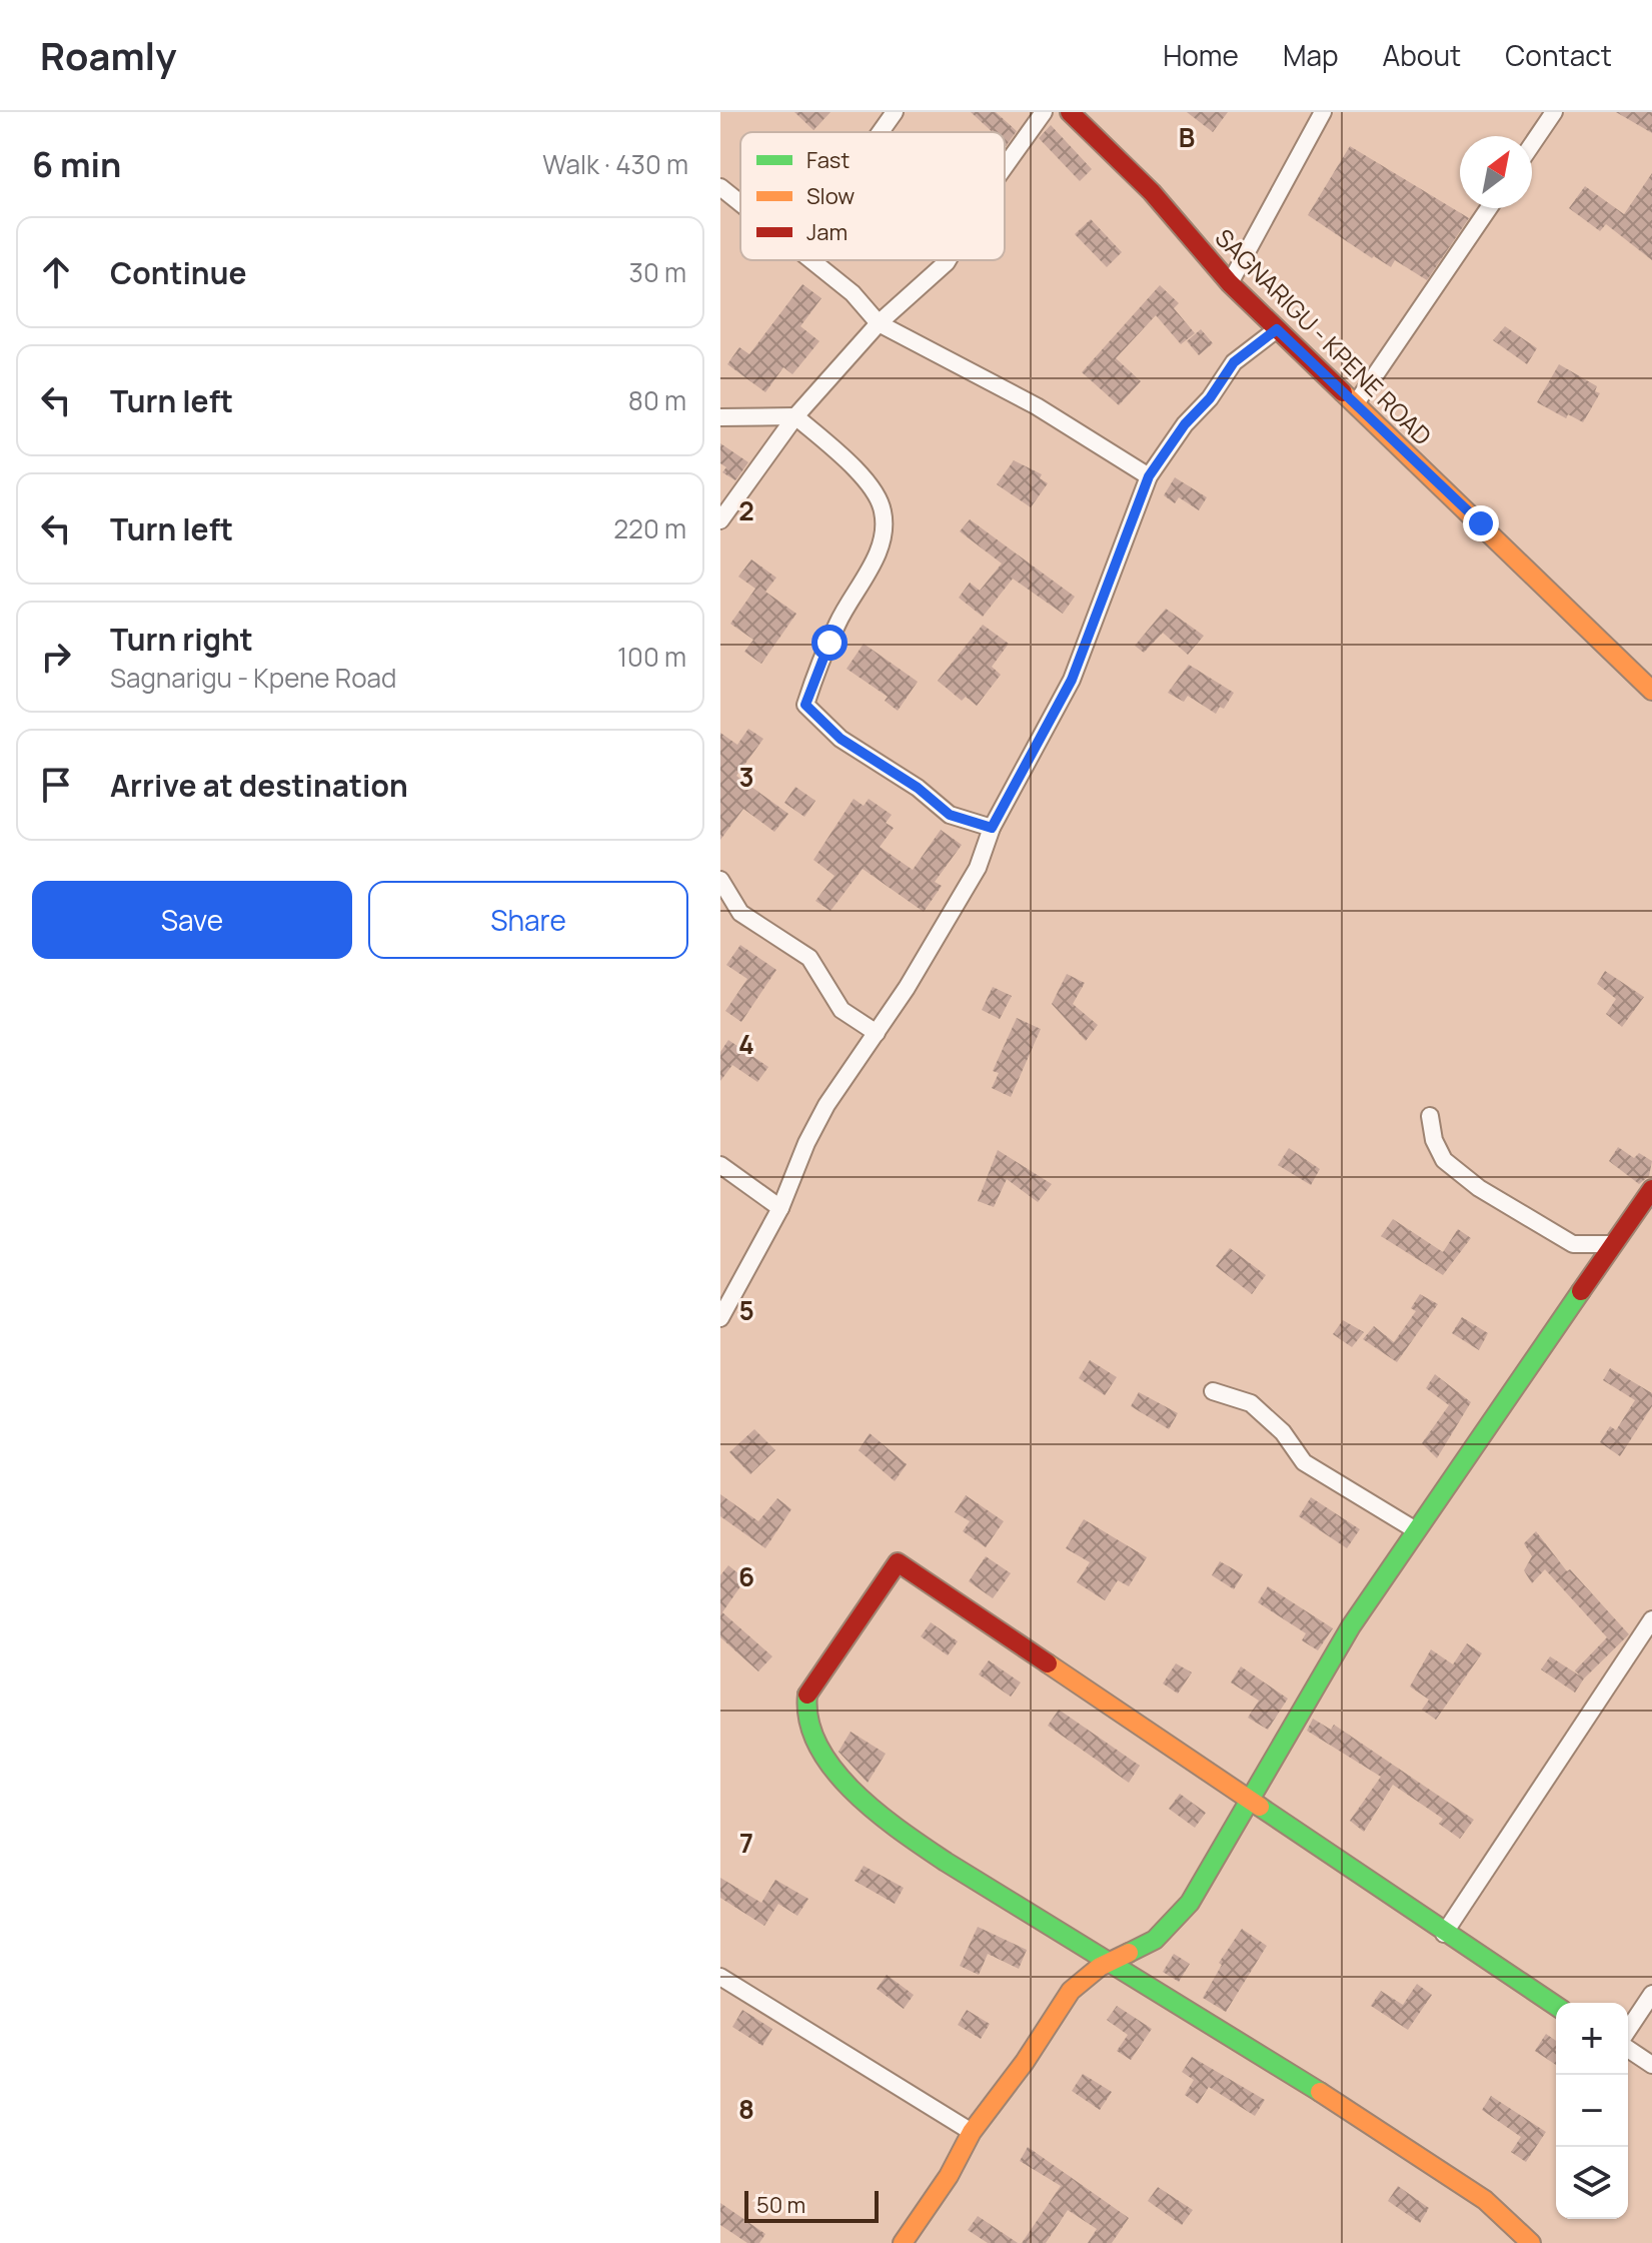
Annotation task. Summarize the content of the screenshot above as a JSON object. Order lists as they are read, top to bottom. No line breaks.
{"streets":{"street":["SAGNARIGU - KPENE ROAD"]},"legend":["Fast","Slow","Jam"],"scale_bar":"50 m","north":"top right","page":{"header":"Roamly","nav":["Home","Map","About","Contact"],"heading":["6 min","Walk · 430 m"],"list":[["Continue","30 m"],["Turn left","80 m"],["Turn left","220 m"],["Turn right","Sagnarigu - Kpene Road","100 m"],"Arrive at destination"],"buttons":["Save","Share"],"map_buttons":["+","−"],"scale":"50 m"},"grid":{"columns":["B"],"rows":["2","3","4","5","6","7","8"]}}
